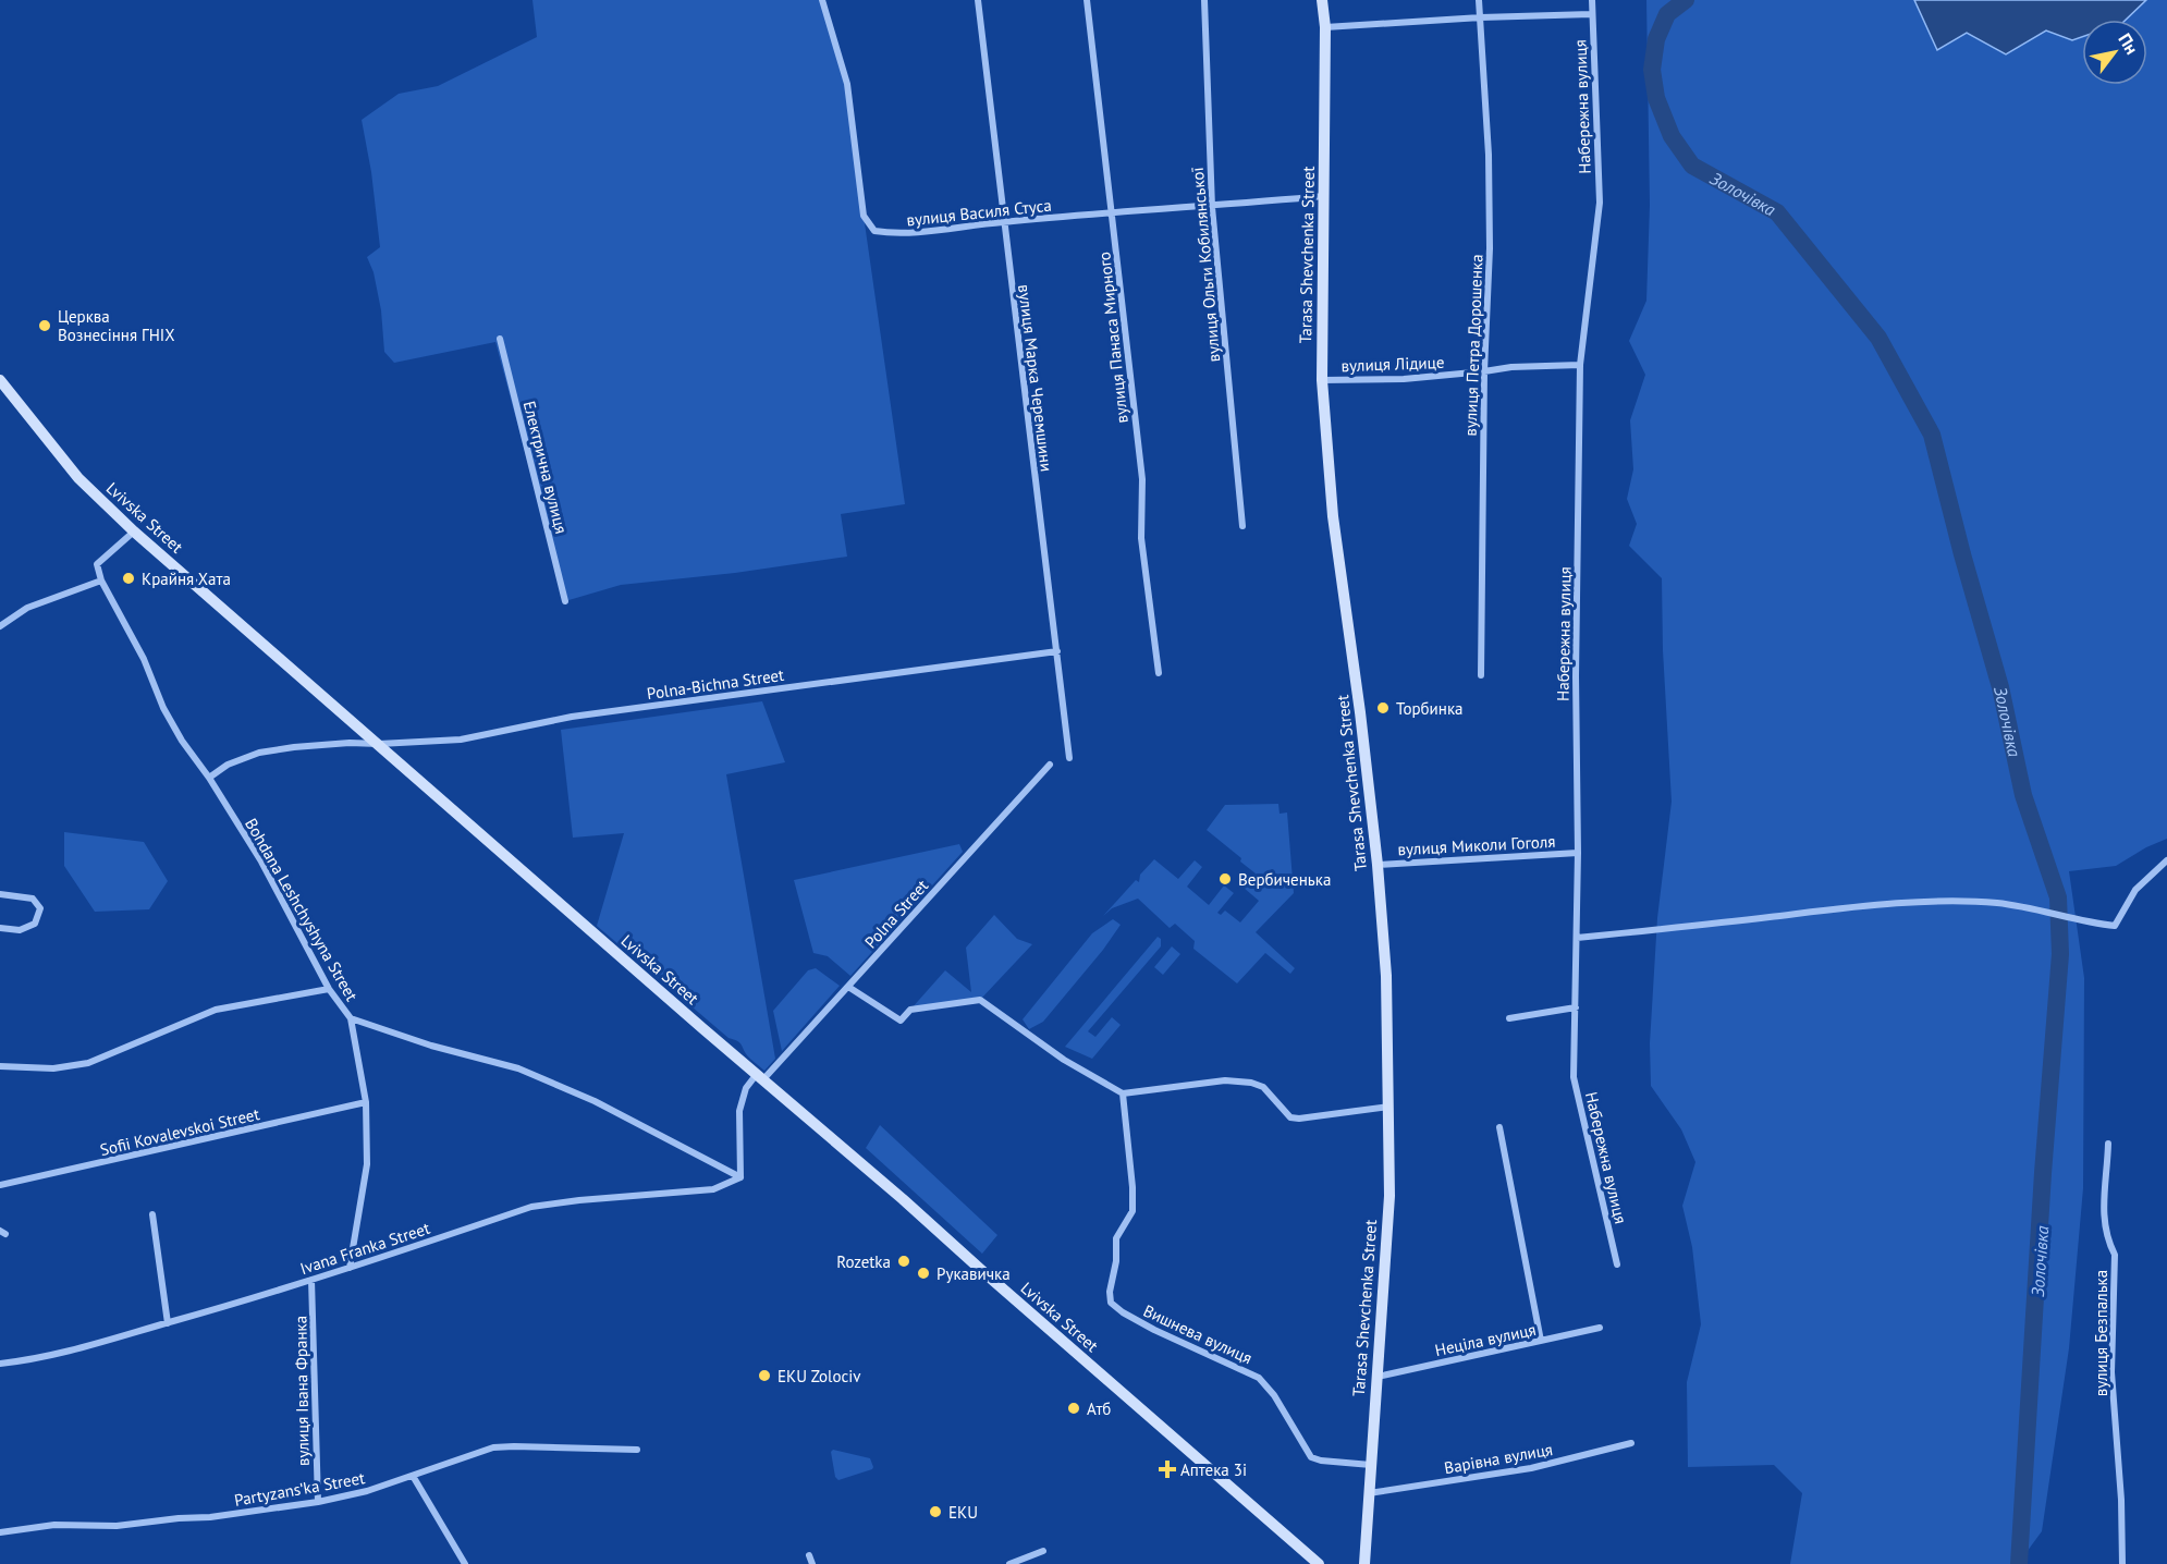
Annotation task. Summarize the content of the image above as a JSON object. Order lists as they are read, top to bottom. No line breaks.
{"streets":{"main road":["Tarasa Shevchenka Street","Lvivska Street"],"street":["Набережна вулиця","вулиця Василя Стуса","вулиця Ольги Кобилянської","вулиця Панаса Мирного","вулиця Петра Дорошенка","вулиця Лідице","вулиця Марка Черемшини","Електрична вулиця","Polna-Bichna Street","вулиця Миколи Гоголя","Bohdana Leshchyshyna Street","Polna Street","Sofii Kovalevskoi Street","Ivana Franka Street","вулиця Безпалька","Вишнева вулиця","Неціла вулиця","вулиця Івана Франка","Варівна вулиця","Partyzansʹka Street"]},"crossings":[["Набережна вулиця","вулиця Лідице"],["Набережна вулиця","вулиця Миколи Гоголя"],["вулиця Василя Стуса","Tarasa Shevchenka Street"],["вулиця Василя Стуса","вулиця Ольги Кобилянської"],["вулиця Василя Стуса","вулиця Панаса Мирного"],["вулиця Василя Стуса","вулиця Марка Черемшини"],["Tarasa Shevchenka Street","вулиця Лідице"],["Tarasa Shevchenka Street","вулиця Миколи Гоголя"],["Tarasa Shevchenka Street","Вишнева вулиця"],["Tarasa Shevchenka Street","Неціла вулиця"],["Tarasa Shevchenka Street","Варівна вулиця"],["вулиця Петра Дорошенка","вулиця Лідице"],["вулиця Марка Черемшини","Polna-Bichna Street"],["Lvivska Street","Polna-Bichna Street"],["Lvivska Street","Polna Street"],["Polna-Bichna Street","Bohdana Leshchyshyna Street"],["Bohdana Leshchyshyna Street","Polna Street"],["Bohdana Leshchyshyna Street","Ivana Franka Street"],["Polna Street","Ivana Franka Street"],["Ivana Franka Street","вулиця Івана Франка"],["вулиця Івана Франка","Partyzansʹka Street"]],"water":["Золочівка"],"places":{"other":["Церква Вознесіння ГНІХ","Крайня Хата","Торбинка","Вербиченька","Rozetka","Рукавичка","EKU Zolociv","Атб","EKU"],"health":["Аптека 3і"]},"north":"top right"}
